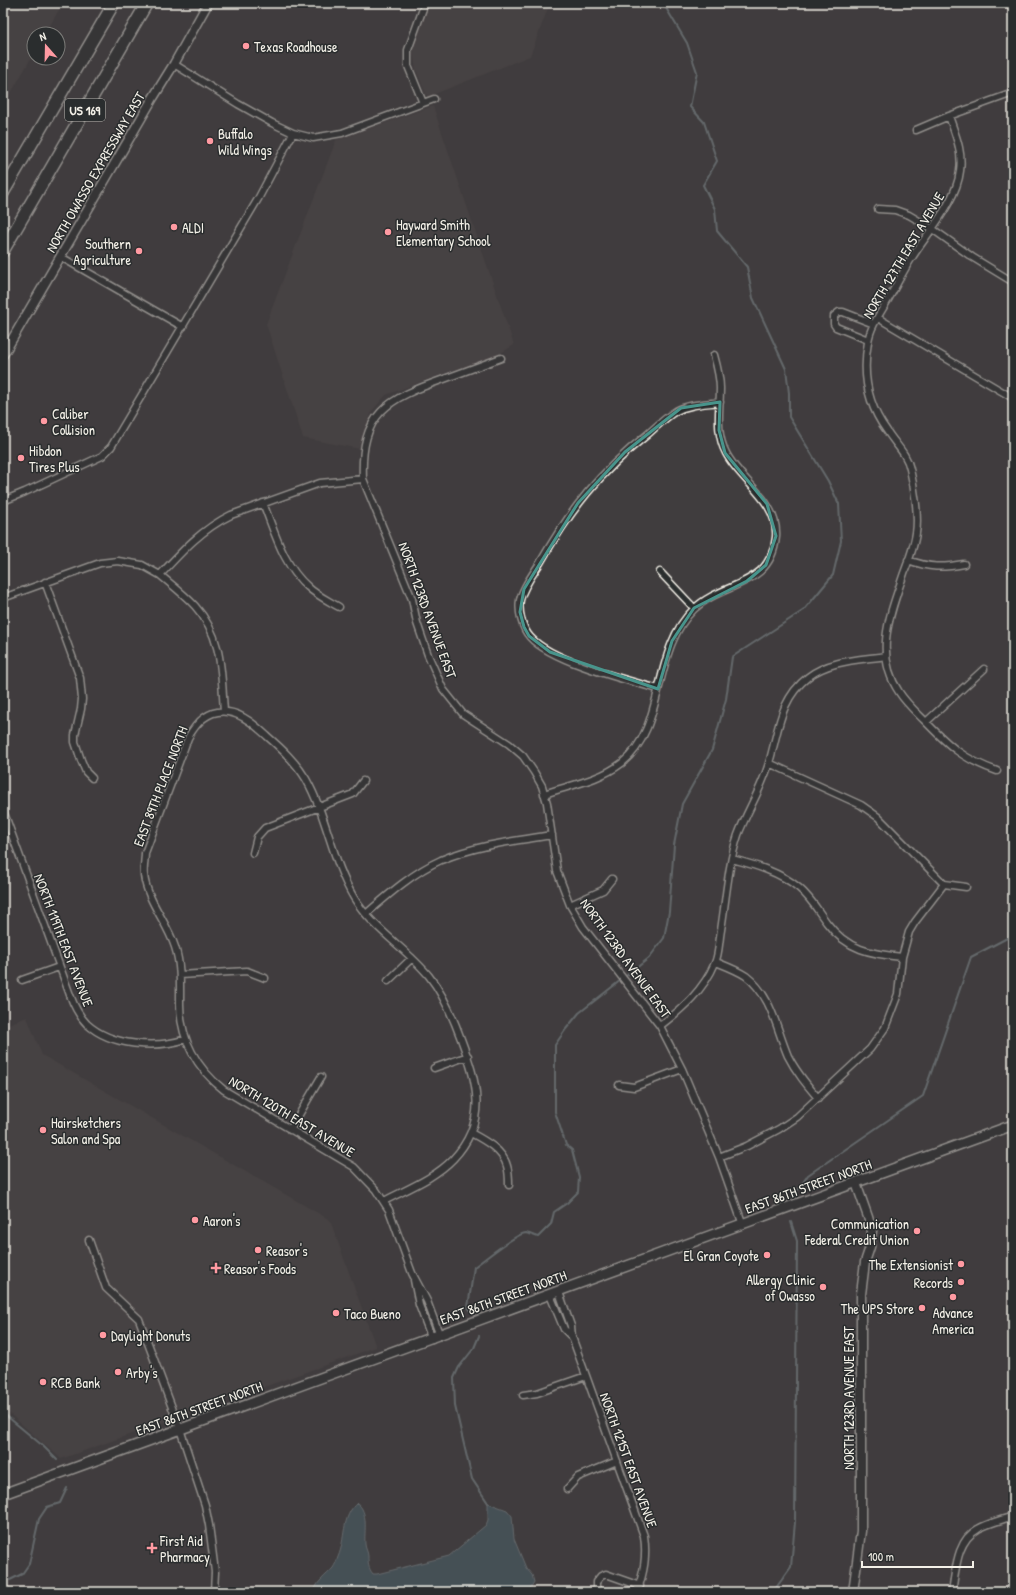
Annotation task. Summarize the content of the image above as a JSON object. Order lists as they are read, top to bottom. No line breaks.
{"streets":{"highway":["US 169"],"main road":["EAST 86TH STREET NORTH"],"street":["NORTH OWASSO EXPRESSWAY EAST","NORTH 127TH EAST AVENUE","NORTH 123RD AVENUE EAST","EAST 89TH PLACE NORTH","NORTH 119TH EAST AVENUE","NORTH 120TH EAST AVENUE","NORTH 121ST EAST AVENUE"]},"crossings":[["NORTH 123RD AVENUE EAST","EAST 86TH STREET NORTH"],["EAST 89TH PLACE NORTH","NORTH 120TH EAST AVENUE"],["NORTH 119TH EAST AVENUE","NORTH 120TH EAST AVENUE"],["NORTH 120TH EAST AVENUE","EAST 86TH STREET NORTH"],["EAST 86TH STREET NORTH","NORTH 121ST EAST AVENUE"]],"places":{"other":["Texas Roadhouse","Buffalo Wild Wings","ALDI","Hayward Smith Elementary School","Southern Agriculture","Caliber Collision","Hibdon Tires Plus","Hairsketchers Salon and Spa","Aaron's","Communication Federal Credit Union","Reasor's","El Gran Coyote","The Extensionist","Records","Allergy Clinic of Owasso","Advance America","The UPS Store","Taco Bueno","Daylight Donuts","Arby's","RCB Bank"],"health":["Reasor's Foods","First Aid Pharmacy"]},"scale_bar":"100 m","north":"top"}
